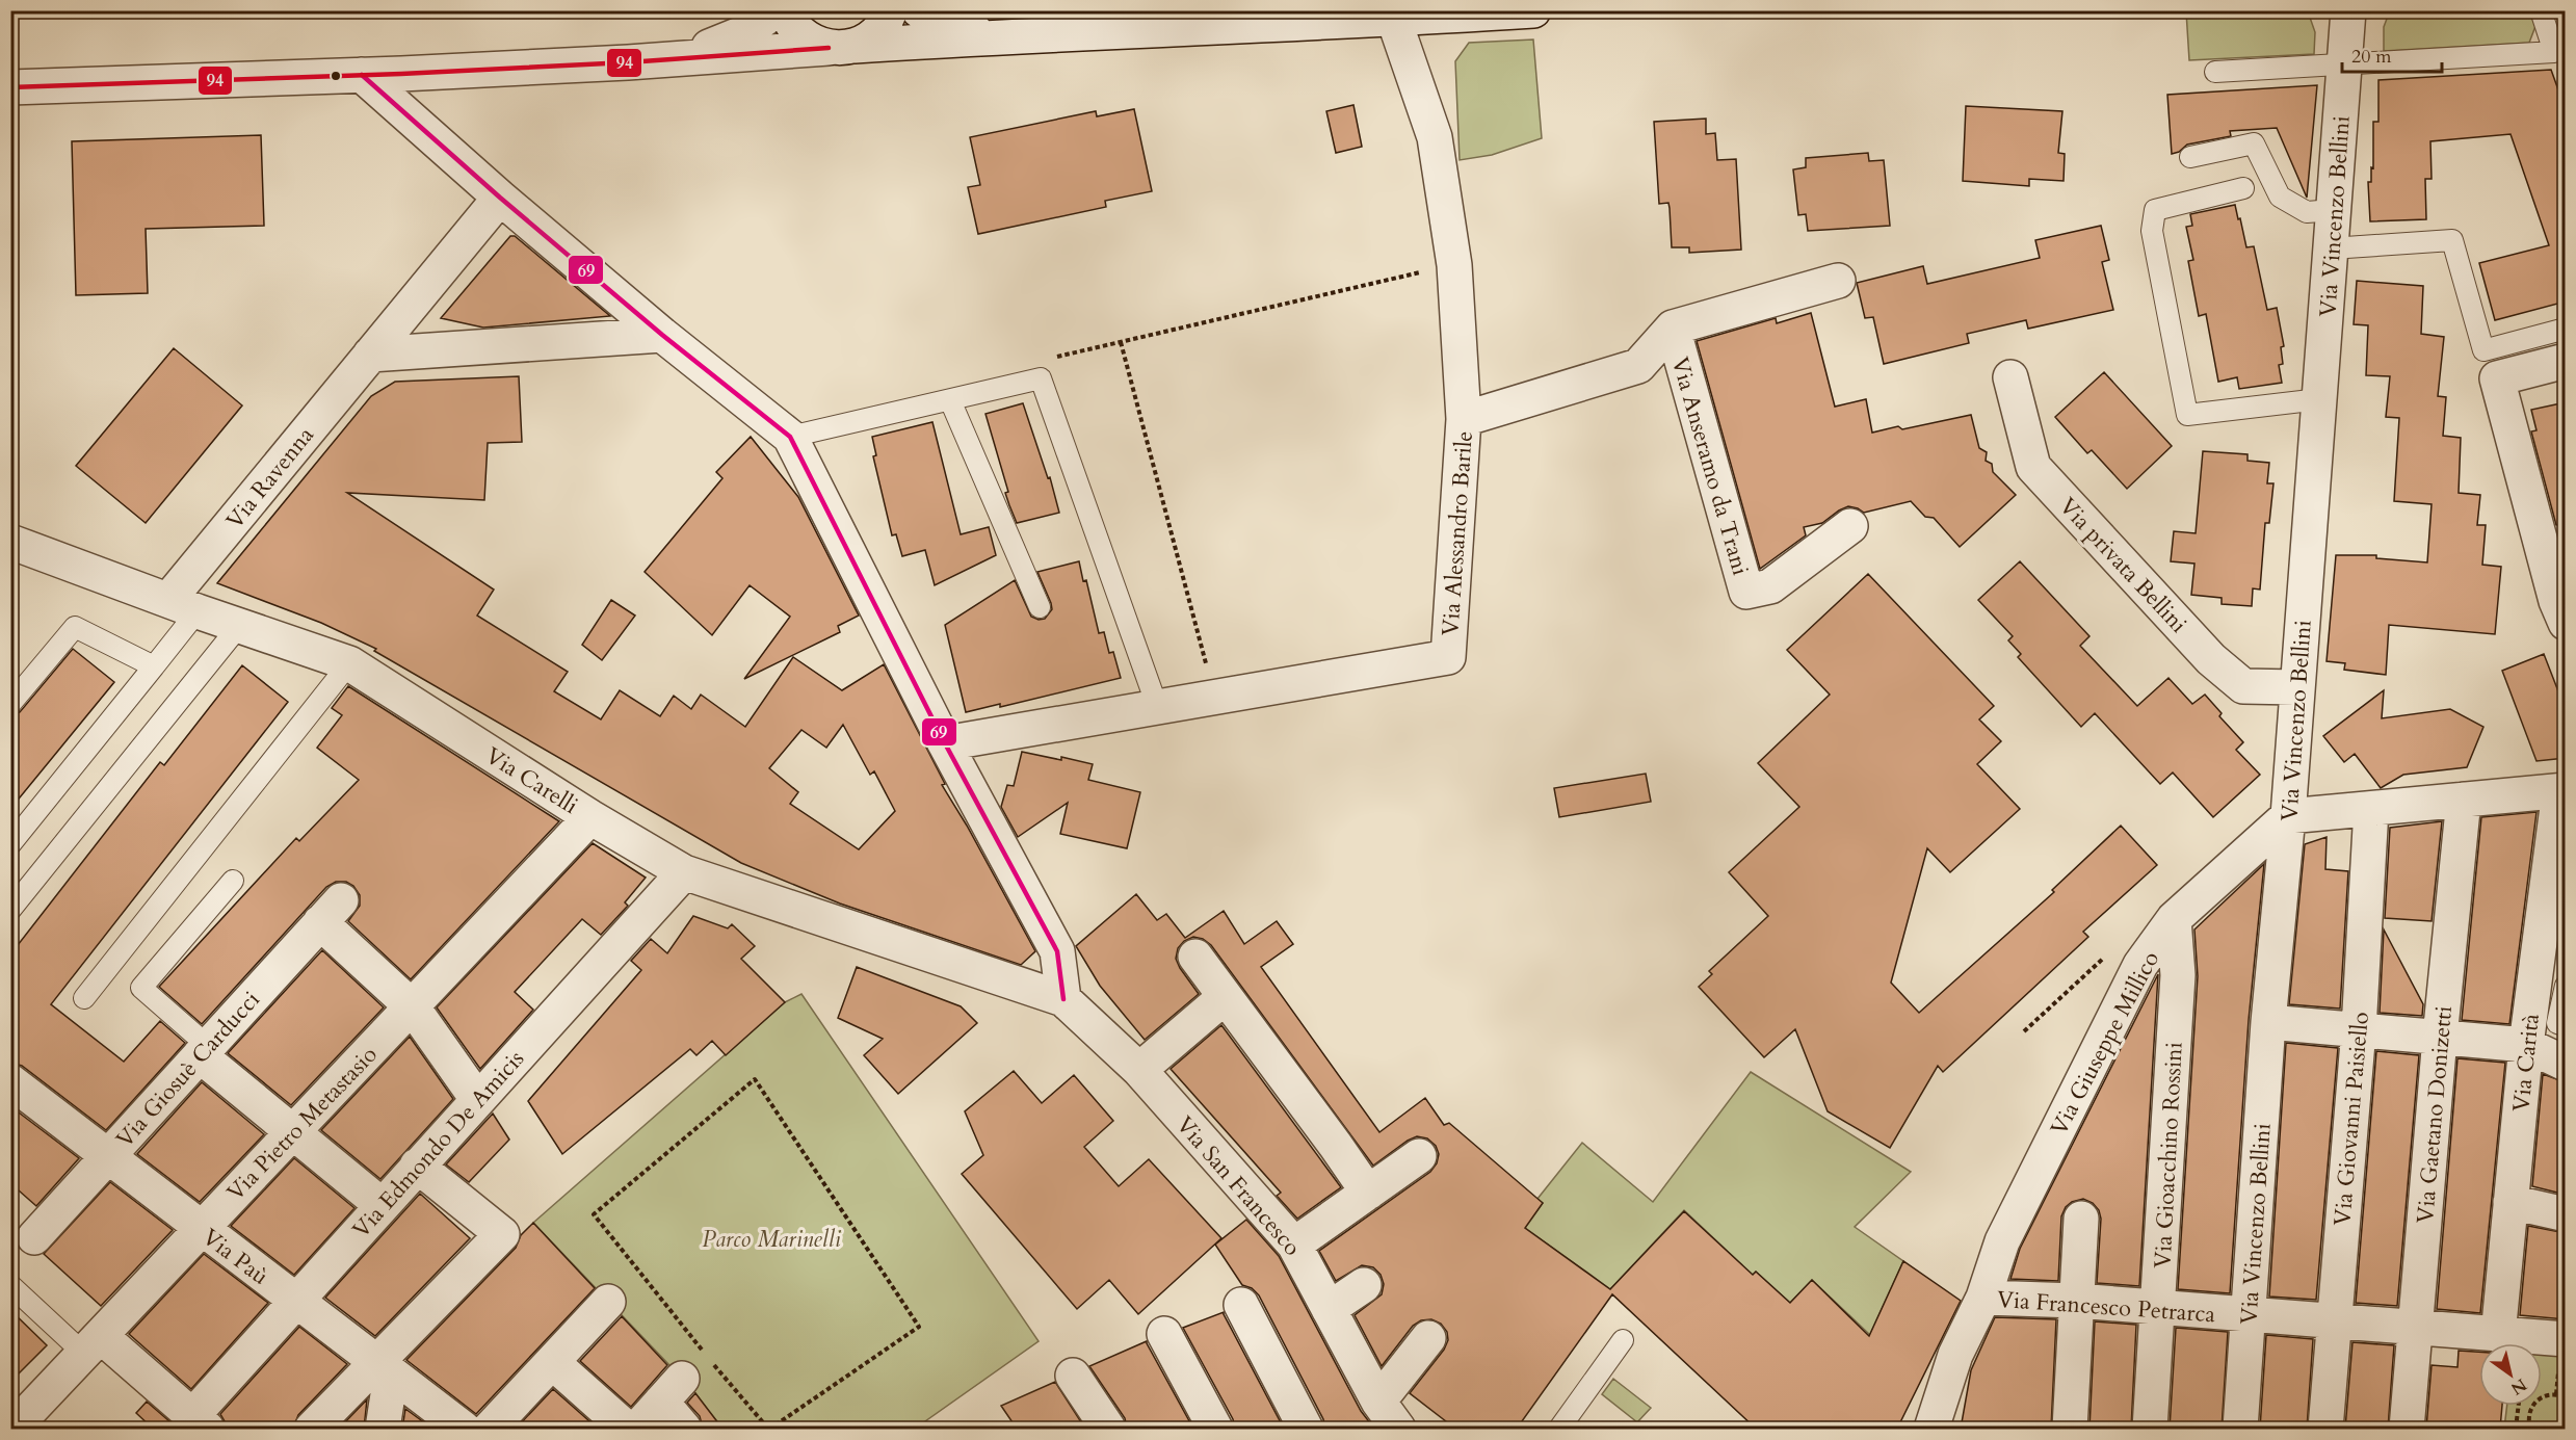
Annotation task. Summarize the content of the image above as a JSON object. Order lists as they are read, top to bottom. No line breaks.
{"streets":{"street":["Via Vincenzo Bellini","Via Anseramo da Trani","Via Ravenna","Via Alessandro Barile","Via privata Bellini","Via Carelli","Via Giuseppe Millico","Via Carità","Via Giosuè Carducci","Via Gaetano Donizetti","Via Giovanni Paisiello","Via Pietro Metastasio","Via Edmondo De Amicis","Via Gioacchino Rossini","Via San Francesco","Via Paù","Via Francesco Petrarca"]},"crossings":[["Via Vincenzo Bellini","Via privata Bellini"],["Via Vincenzo Bellini","Via Giuseppe Millico"],["Via Vincenzo Bellini","Via Francesco Petrarca"],["Via Anseramo da Trani","Via Alessandro Barile"],["Via Ravenna","Via Carelli"],["Via Carelli","Via Pietro Metastasio"],["Via Carelli","Via Edmondo De Amicis"],["Via Carelli","Via San Francesco"],["Via Giuseppe Millico","Via Gioacchino Rossini"],["Via Giuseppe Millico","Via Francesco Petrarca"],["Via Carità","Via Francesco Petrarca"],["Via Giosuè Carducci","Via Pietro Metastasio"],["Via Giosuè Carducci","Via Paù"],["Via Gaetano Donizetti","Via Francesco Petrarca"],["Via Giovanni Paisiello","Via Francesco Petrarca"],["Via Pietro Metastasio","Via Paù"],["Via Edmondo De Amicis","Via Paù"],["Via Gioacchino Rossini","Via Francesco Petrarca"]],"parks":["Parco Marinelli"],"lines":["transit line 94","transit line 69"],"scale_bar":"20 m","north":"bottom right"}
